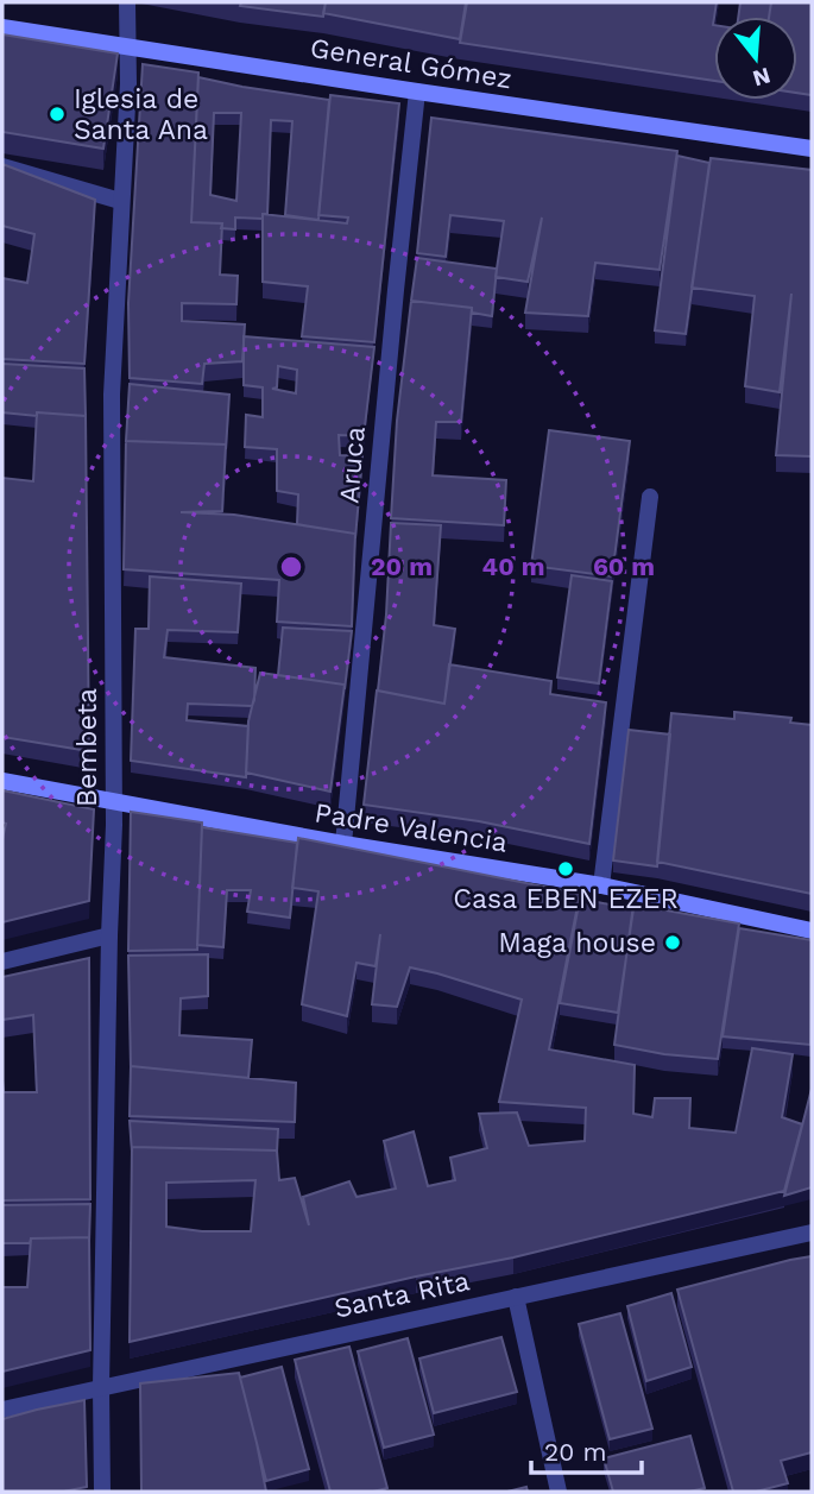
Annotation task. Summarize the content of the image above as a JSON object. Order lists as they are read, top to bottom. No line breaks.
{"streets":{"main road":["General Gómez","Padre Valencia"],"street":["Aruca","Bembeta","Santa Rita"]},"crossings":[["General Gómez","Aruca"],["General Gómez","Bembeta"],["Aruca","Padre Valencia"],["Bembeta","Padre Valencia"],["Bembeta","Santa Rita"]],"places":["Iglesia de Santa Ana","Casa EBEN EZER","Maga house"],"scale_bar":"20 m","north":"bottom","rings":["20 m","40 m","60 m"]}
